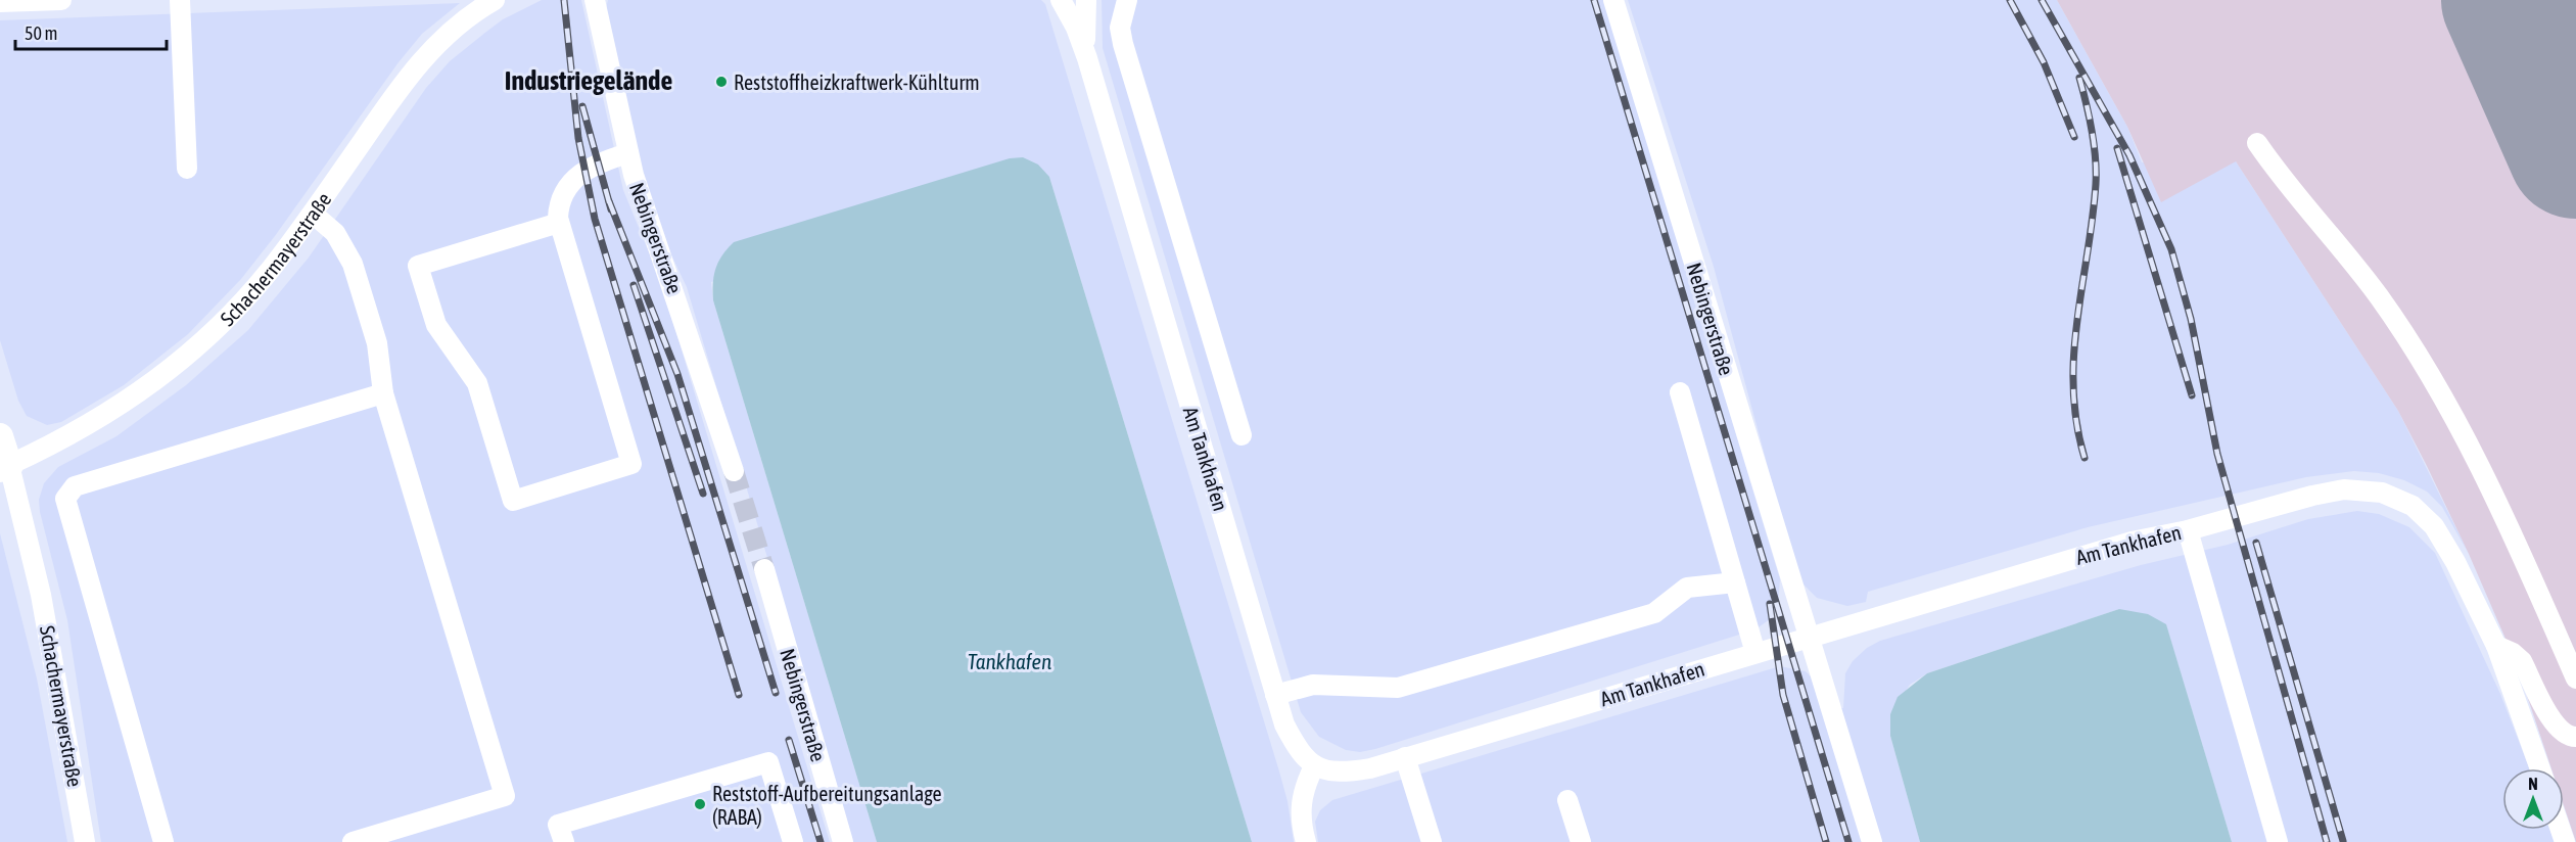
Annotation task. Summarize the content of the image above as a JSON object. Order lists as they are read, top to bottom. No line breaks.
{"streets":{"main road":["Schachermayerstraße"],"street":["Nebingerstraße","Am Tankhafen"]},"crossings":[["Nebingerstraße","Am Tankhafen"]],"districts":["Industriegelände"],"water":["Tankhafen"],"places":["Reststoffheizkraftwerk-Kühlturm","Reststoff-Aufbereitungsanlage (RABA)"],"scale_bar":"50 m","north":"top"}
